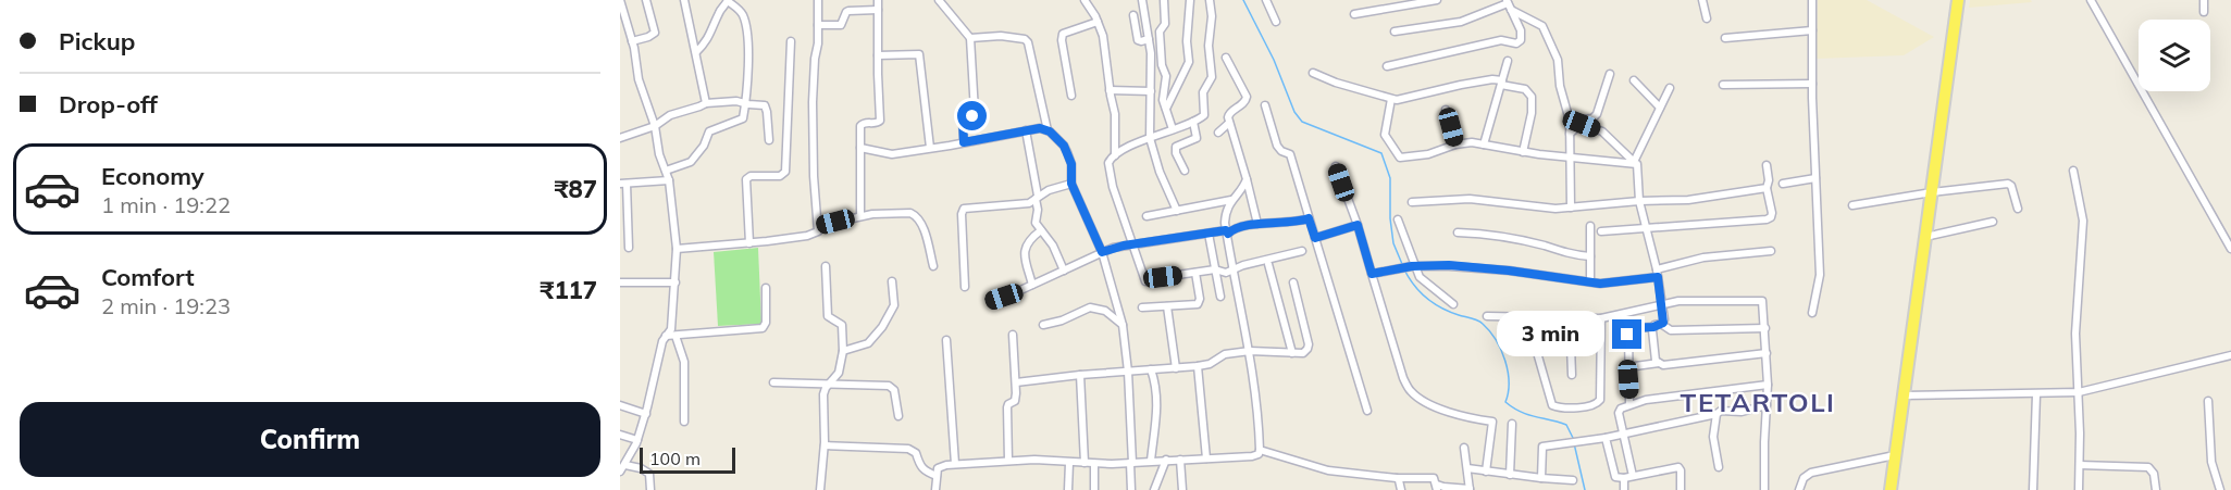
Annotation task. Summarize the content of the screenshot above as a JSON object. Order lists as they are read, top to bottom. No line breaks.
{"districts":["TETARTOLI"],"scale_bar":"100 m","page":{"banner":["Pickup","Drop-off"],"list":[{"name":"Economy","note":"1 min · 19:22","value":"₹87"},{"name":"Comfort","note":"2 min · 19:23","value":"₹117"}],"bubble":"3 min","buttons":"Confirm","scale":"100 m"}}
